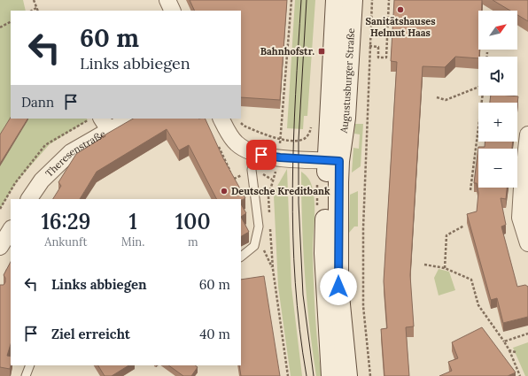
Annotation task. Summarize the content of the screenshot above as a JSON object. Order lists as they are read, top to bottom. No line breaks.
{"streets":{"main road":["Augustusburger Straße"],"street":["Theresenstraße"]},"places":{"other":["Sanitätshauses Helmut Haas","Deutsche Kreditbank"],"transit":["Bahnhofstr."]},"north":"top right","page":{"map_buttons":["+","−"],"turn":["60 m","Links abbiegen"],"then":"Dann","eta":["16:29","Ankunft","1","Min.","100","m"],"list":[{"name":"Links abbiegen","value":"60 m"},{"name":"Ziel erreicht","value":"40 m"}]}}
